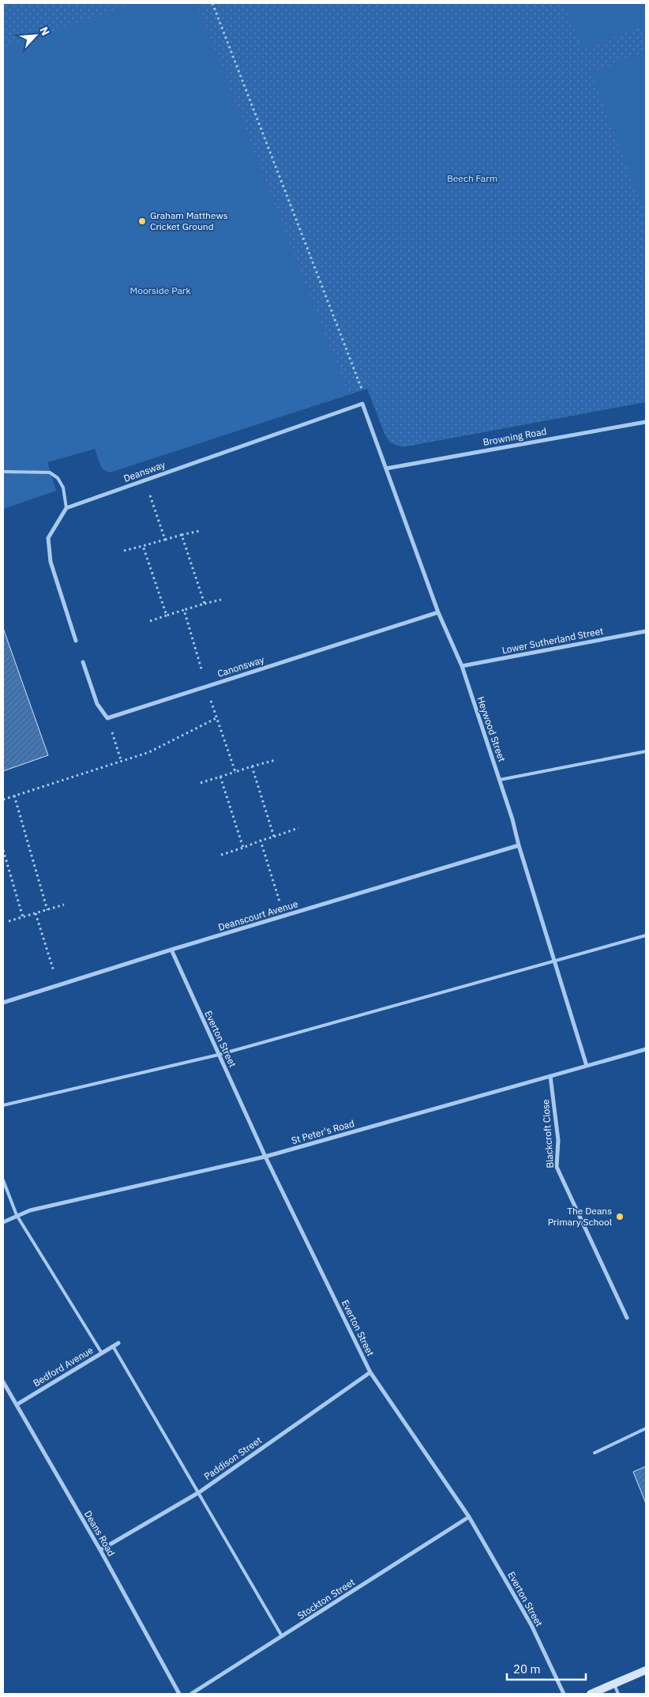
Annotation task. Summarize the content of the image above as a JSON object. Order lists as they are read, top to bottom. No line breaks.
{"streets":{"street":["Browning Road","Deansway","Lower Sutherland Street","Canonsway","Heywood Street","Deanscourt Avenue","Everton Street","St Peter's Road","Blackcroft Close","Bedford Avenue","Paddison Street","Deans Road","Stockton Street"]},"crossings":[["Browning Road","Heywood Street"],["Deansway","Heywood Street"],["Lower Sutherland Street","Heywood Street"],["Canonsway","Heywood Street"],["Heywood Street","Deanscourt Avenue"],["Heywood Street","St Peter's Road"],["Deanscourt Avenue","Everton Street"],["Everton Street","St Peter's Road"],["Everton Street","Paddison Street"],["Everton Street","Stockton Street"],["St Peter's Road","Blackcroft Close"],["Bedford Avenue","Deans Road"],["Paddison Street","Deans Road"]],"parks":["Beech Farm","Moorside Park"],"places":["Graham Matthews Cricket Ground","The Deans Primary School"],"scale_bar":"20 m","north":"top right"}
